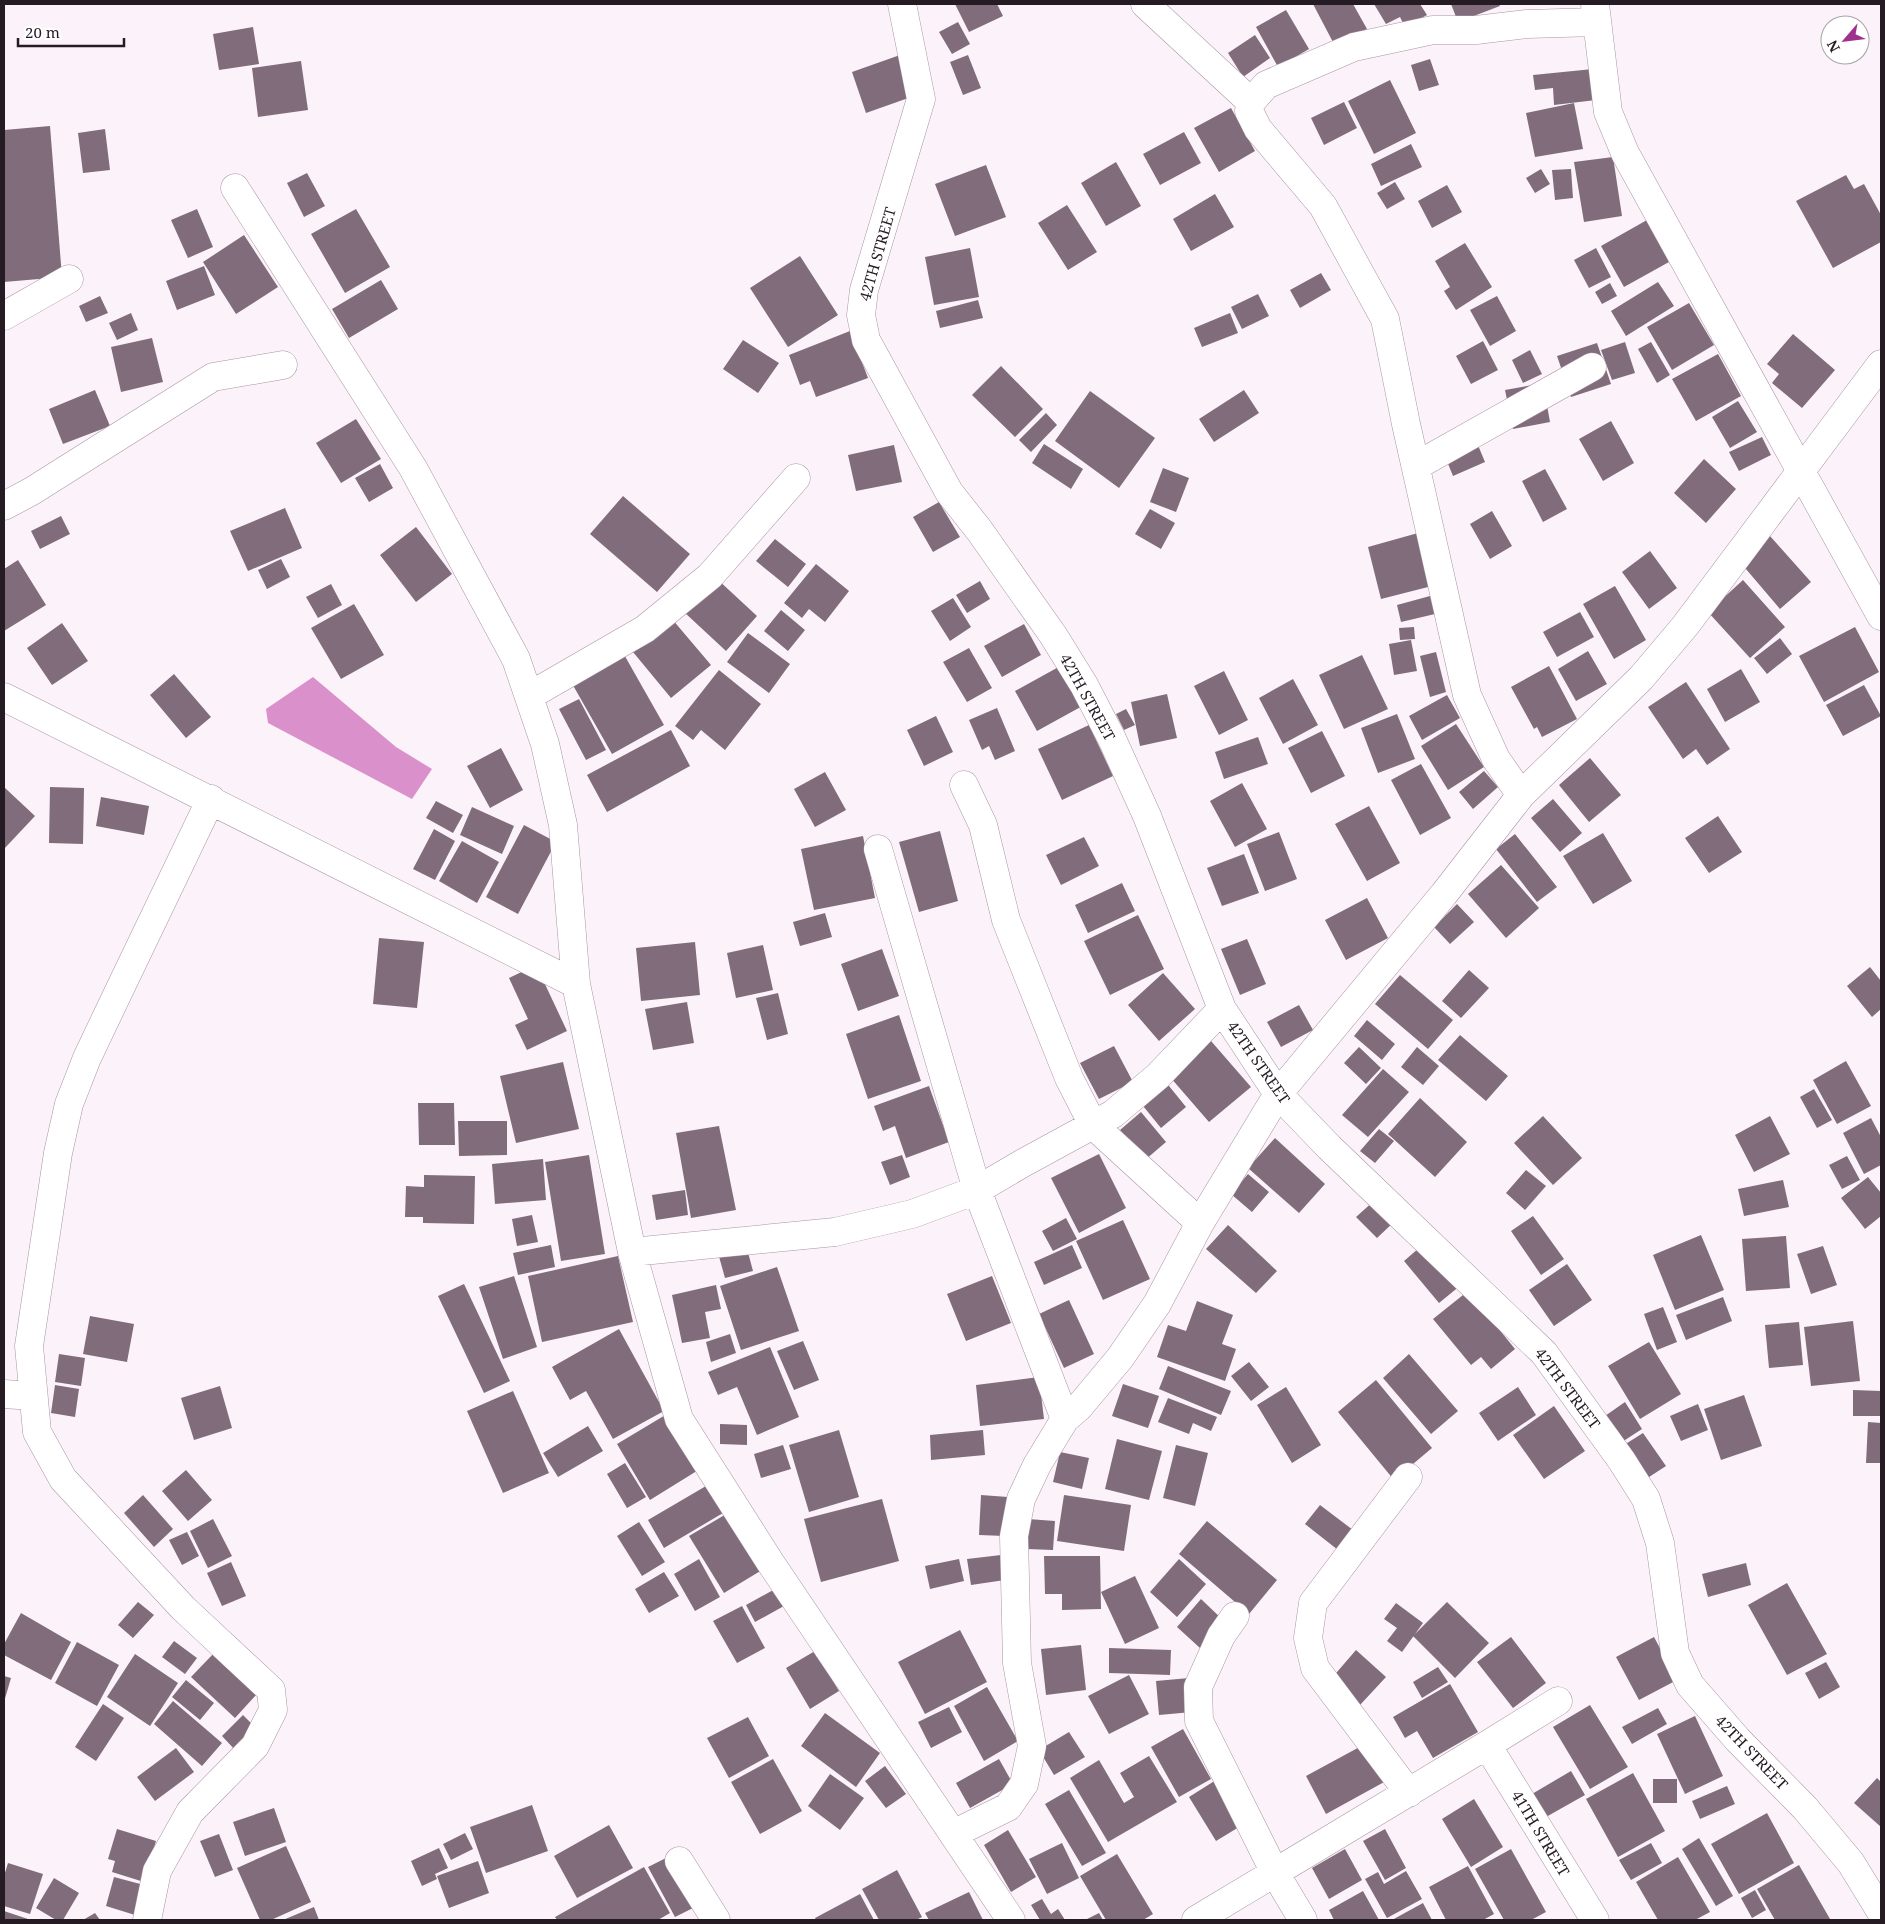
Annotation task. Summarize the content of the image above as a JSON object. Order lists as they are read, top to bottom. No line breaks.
{"streets":{"street":["42TH STREET","41TH STREET"]},"scale_bar":"20 m","north":"bottom left"}
